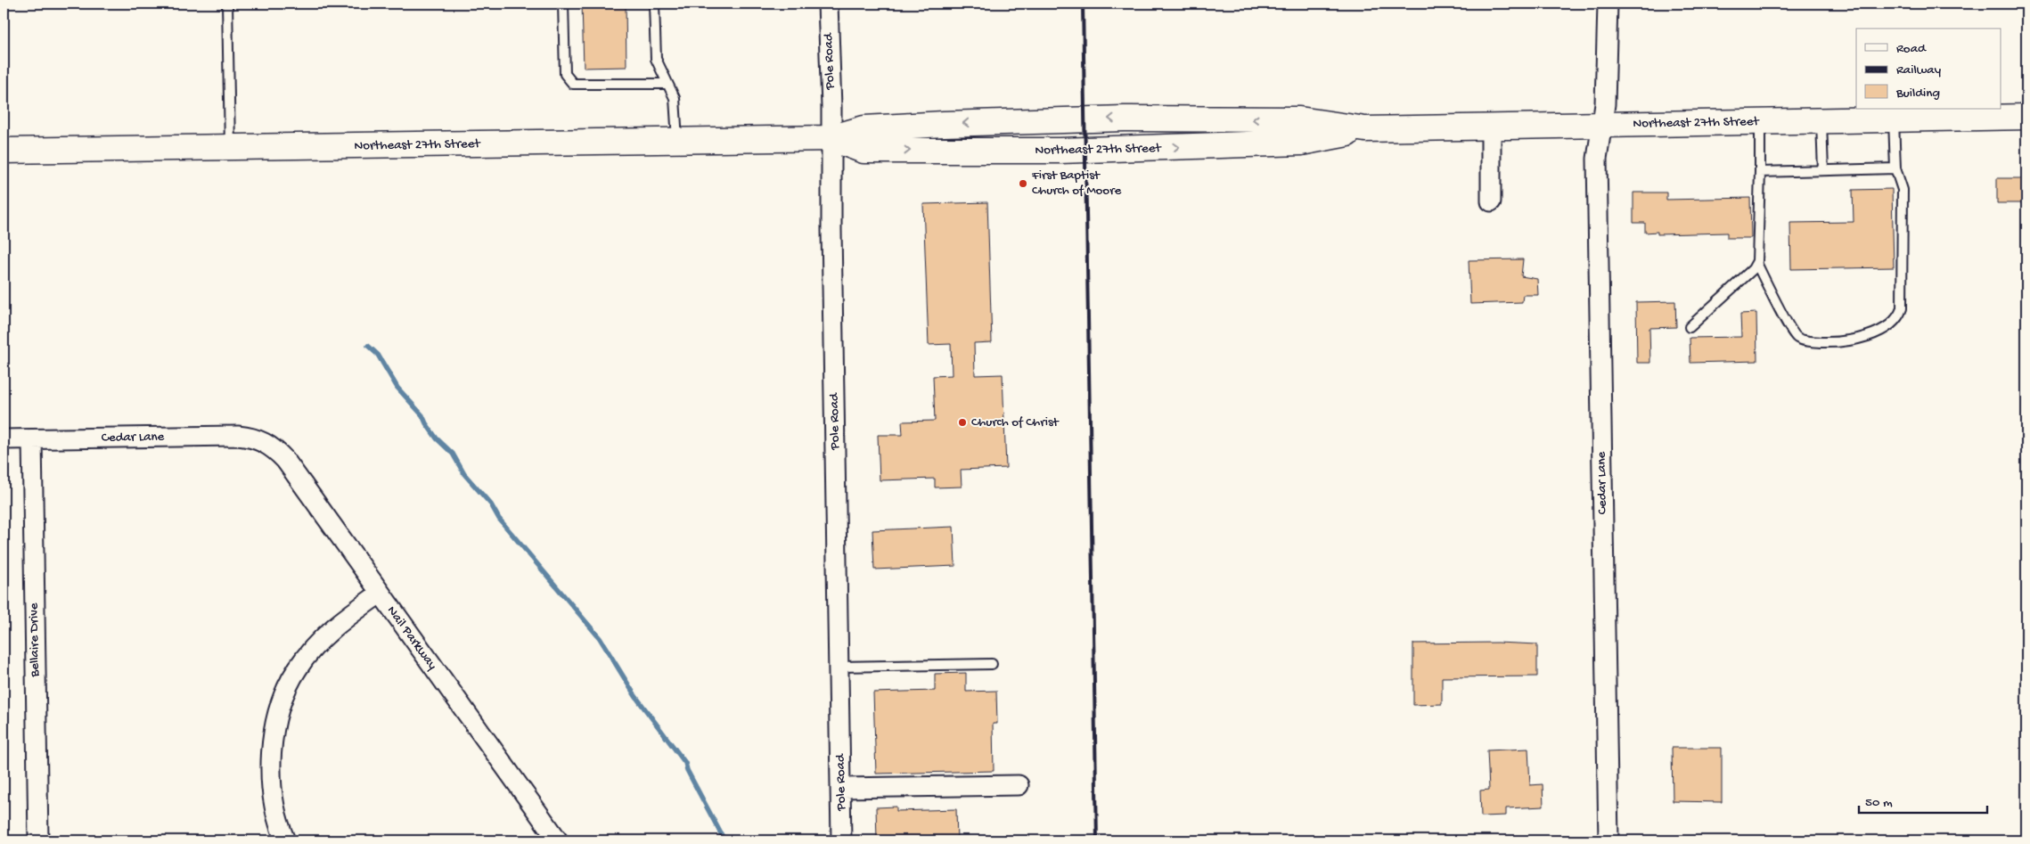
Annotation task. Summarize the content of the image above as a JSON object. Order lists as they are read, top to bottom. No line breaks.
{"streets":{"main road":["Northeast 27th Street"],"street":["Pole Road","Cedar Lane","Nail Parkway","Bellaire Drive"]},"crossings":[["Pole Road","Northeast 27th Street"],["Northeast 27th Street","Cedar Lane"],["Cedar Lane","Nail Parkway"],["Cedar Lane","Bellaire Drive"]],"places":["First Baptist Church of Moore","Church of Christ"],"legend":["Road","Railway","Building"],"scale_bar":"50 m"}
